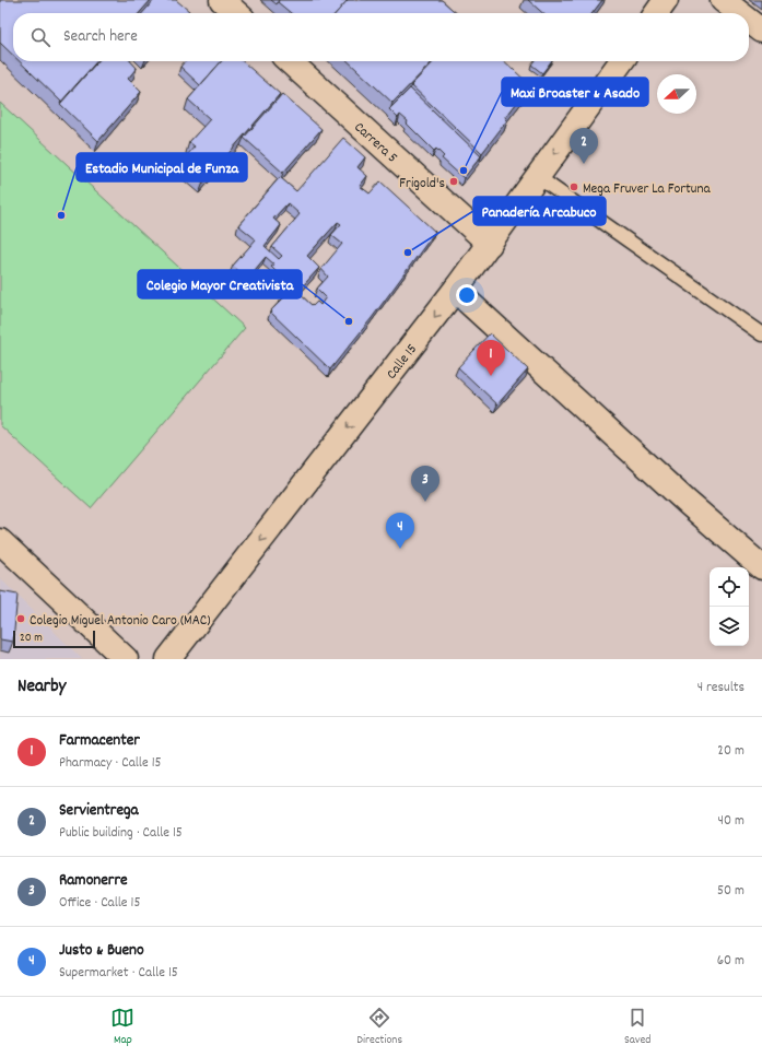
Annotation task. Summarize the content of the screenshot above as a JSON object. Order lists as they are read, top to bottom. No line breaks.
{"streets":{"street":["Carrera 5","Calle 15"]},"crossings":[["Carrera 5","Calle 15"]],"one_way":["Calle 15"],"places":["Maxi Broaster & Asado","Frigold's","Mega Fruver La Fortuna","Estadio Municipal de Funza","Panadería Arcabuco","Colegio Mayor Creativista","Colegio Miguel Antonio Caro (MAC)"],"scale_bar":"20 m","north":"left","page":{"search":"Search here","pins":["2","1","3","4"],"scale":"20 m","heading":["Nearby","4 results"],"list":[{"mark":"1","name":"Farmacenter","note":"Pharmacy · Calle 15","value":"20 m"},{"mark":"2","name":"Servientrega","note":"Public building · Calle 15","value":"40 m"},{"mark":"3","name":"Ramonerre","note":"Office · Calle 15","value":"50 m"},{"mark":"4","name":"Justo & Bueno","note":"Supermarket · Calle 15","value":"60 m"}],"nav":["Map","Directions","Saved"]}}
